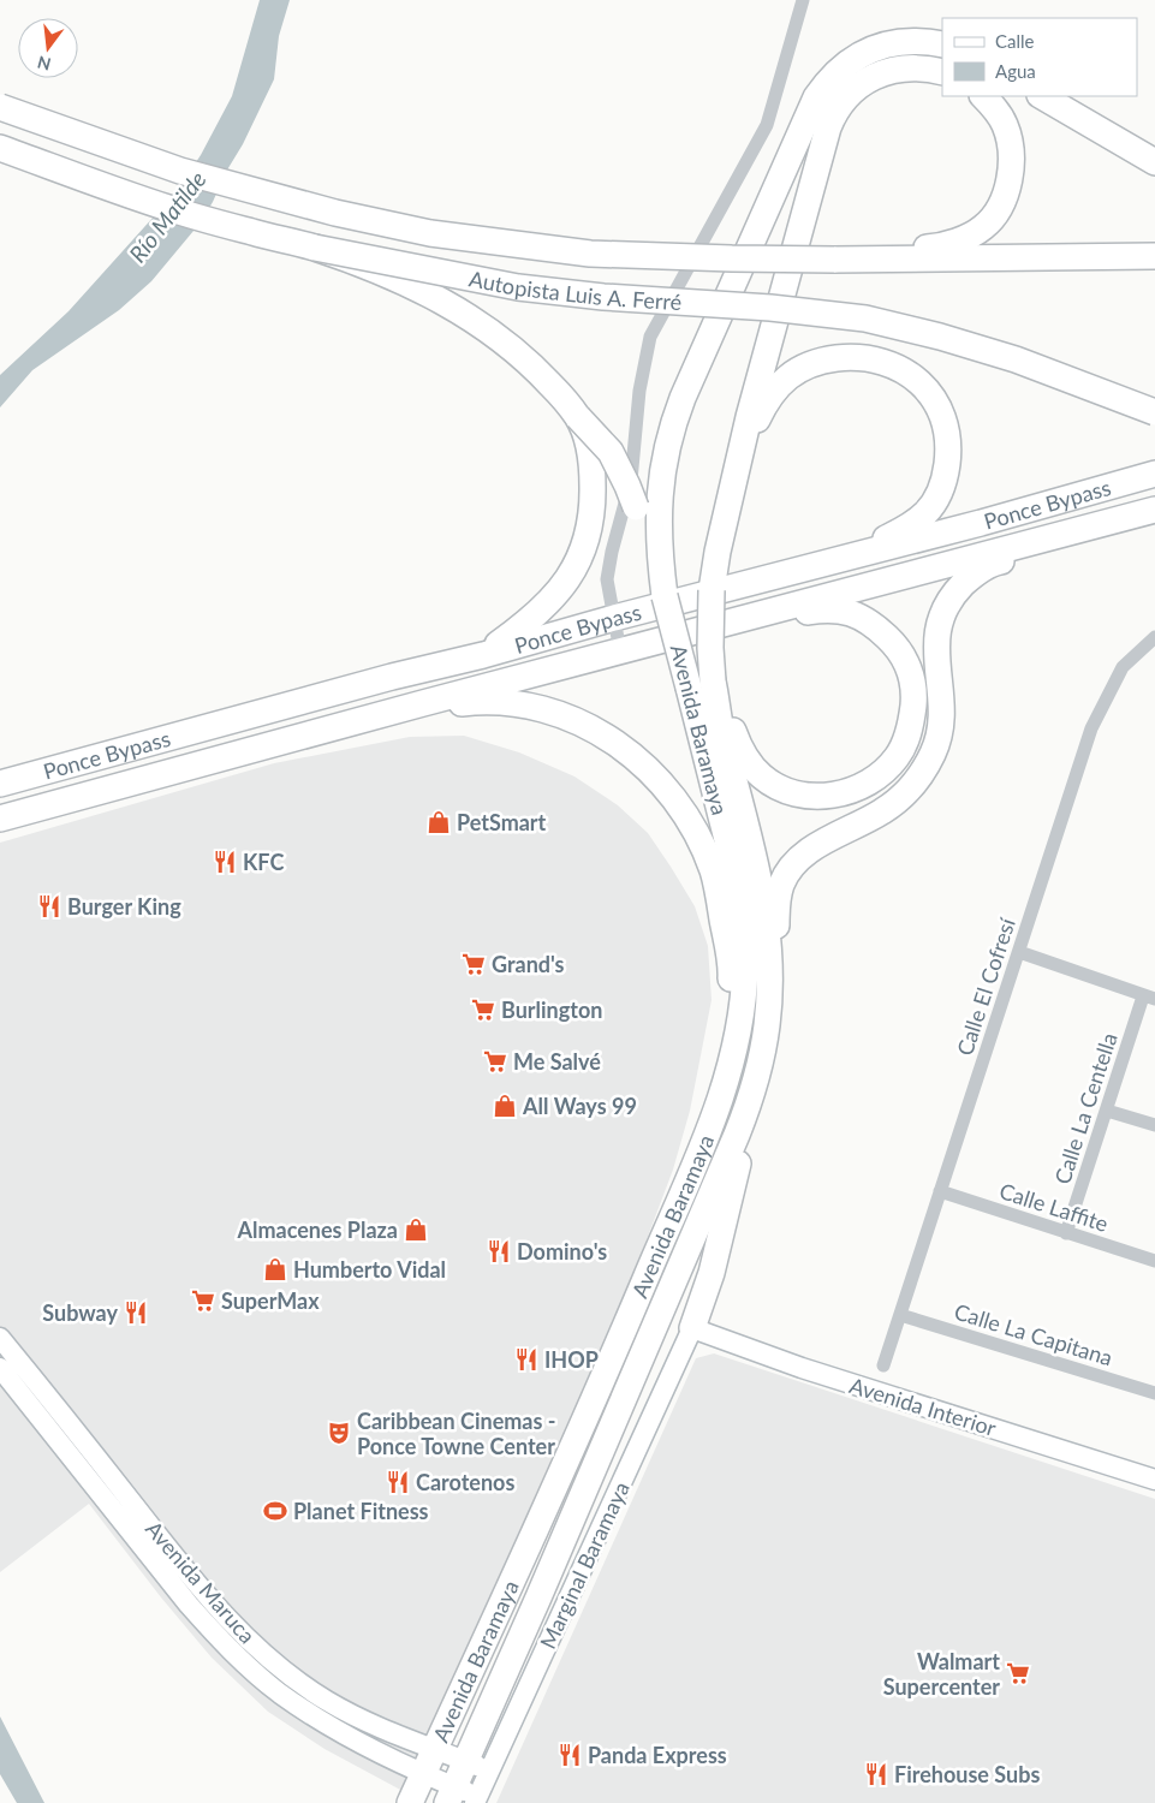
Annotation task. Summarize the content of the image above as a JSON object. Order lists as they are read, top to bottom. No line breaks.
{"streets":{"highway":["Autopista Luis A. Ferré","Ponce Bypass","Avenida Baramaya"],"street":["Calle El Cofresí","Calle La Centella","Calle Laffite","Calle La Capitana","Avenida Interior","Marginal Baramaya","Avenida Maruca"]},"crossings":[["Avenida Baramaya","Avenida Maruca"],["Calle El Cofresí","Calle Laffite"],["Calle El Cofresí","Calle La Capitana"],["Calle La Centella","Calle Laffite"],["Avenida Interior","Marginal Baramaya"],["Marginal Baramaya","Avenida Maruca"]],"water":["Río Matilde"],"places":{"shop":["PetSmart","All Ways 99","Almacenes Plaza","Humberto Vidal"],"restaurant":["KFC","Burger King","Domino's","Subway","IHOP","Carotenos","Panda Express","Firehouse Subs"],"supermarket":["Grand's","Burlington","Me Salvé","SuperMax","Walmart Supercenter"],"theatre":["Caribbean Cinemas - Ponce Towne Center"],"sports":["Planet Fitness"]},"legend":["Calle","Agua"],"north":"bottom"}
